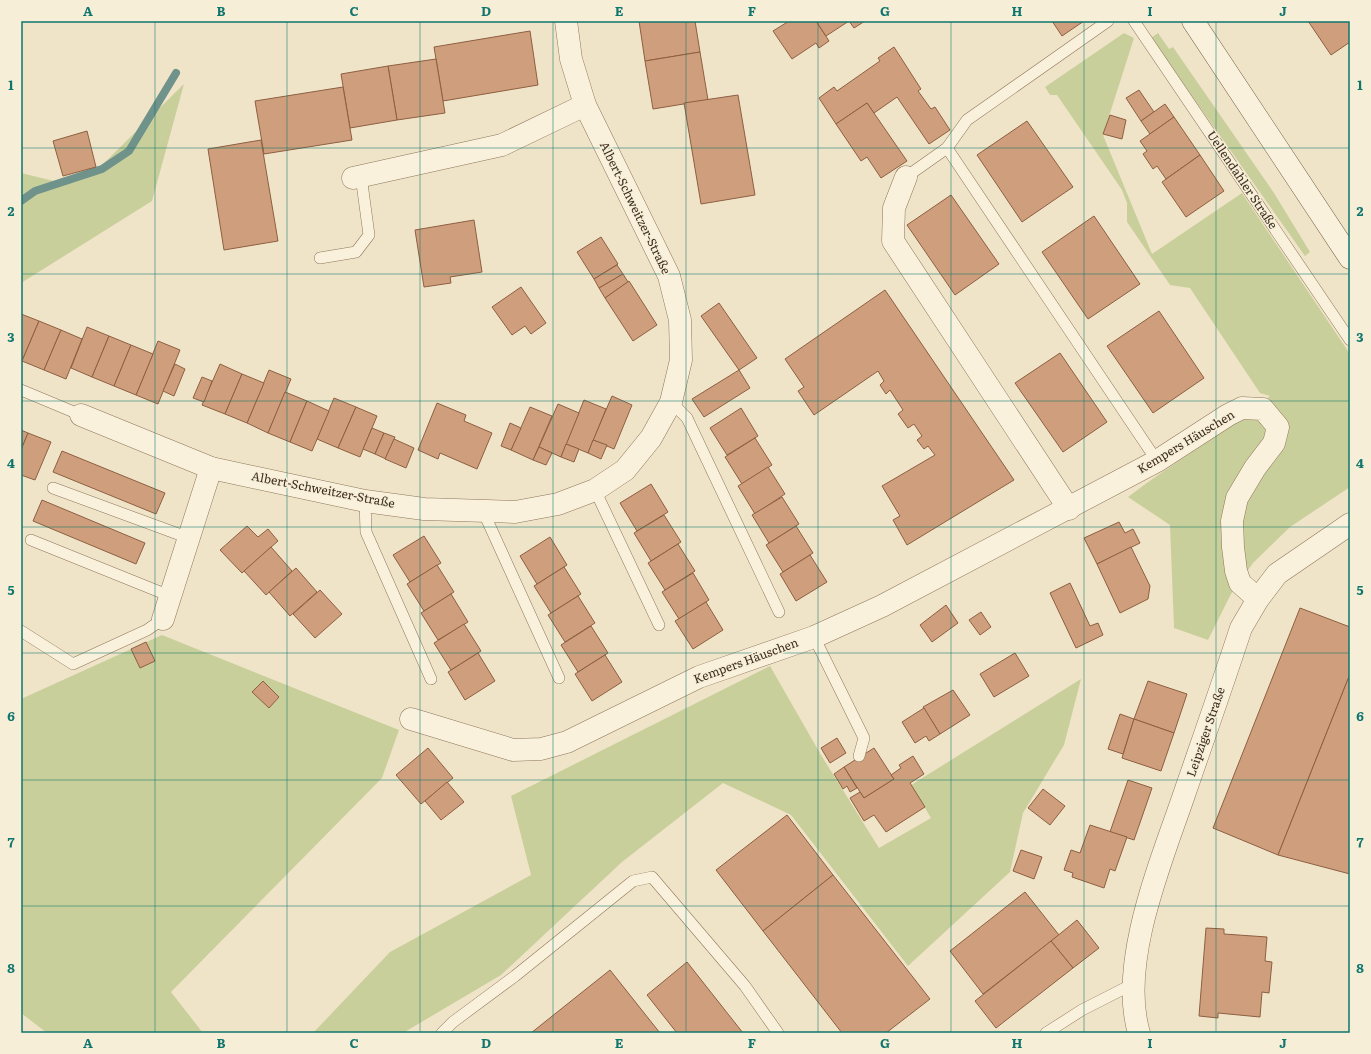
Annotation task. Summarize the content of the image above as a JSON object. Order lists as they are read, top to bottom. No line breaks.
{"streets":{"street":["Albert-Schweitzer-Straße","Kempers Häuschen","Leipziger Straße"],"lane":["Uellendahler Straße"]},"crossings":[["Kempers Häuschen","Leipziger Straße"]],"grid":{"columns":["A","B","C","D","E","F","G","H","I","J"],"rows":["1","2","3","4","5","6","7","8"]}}
